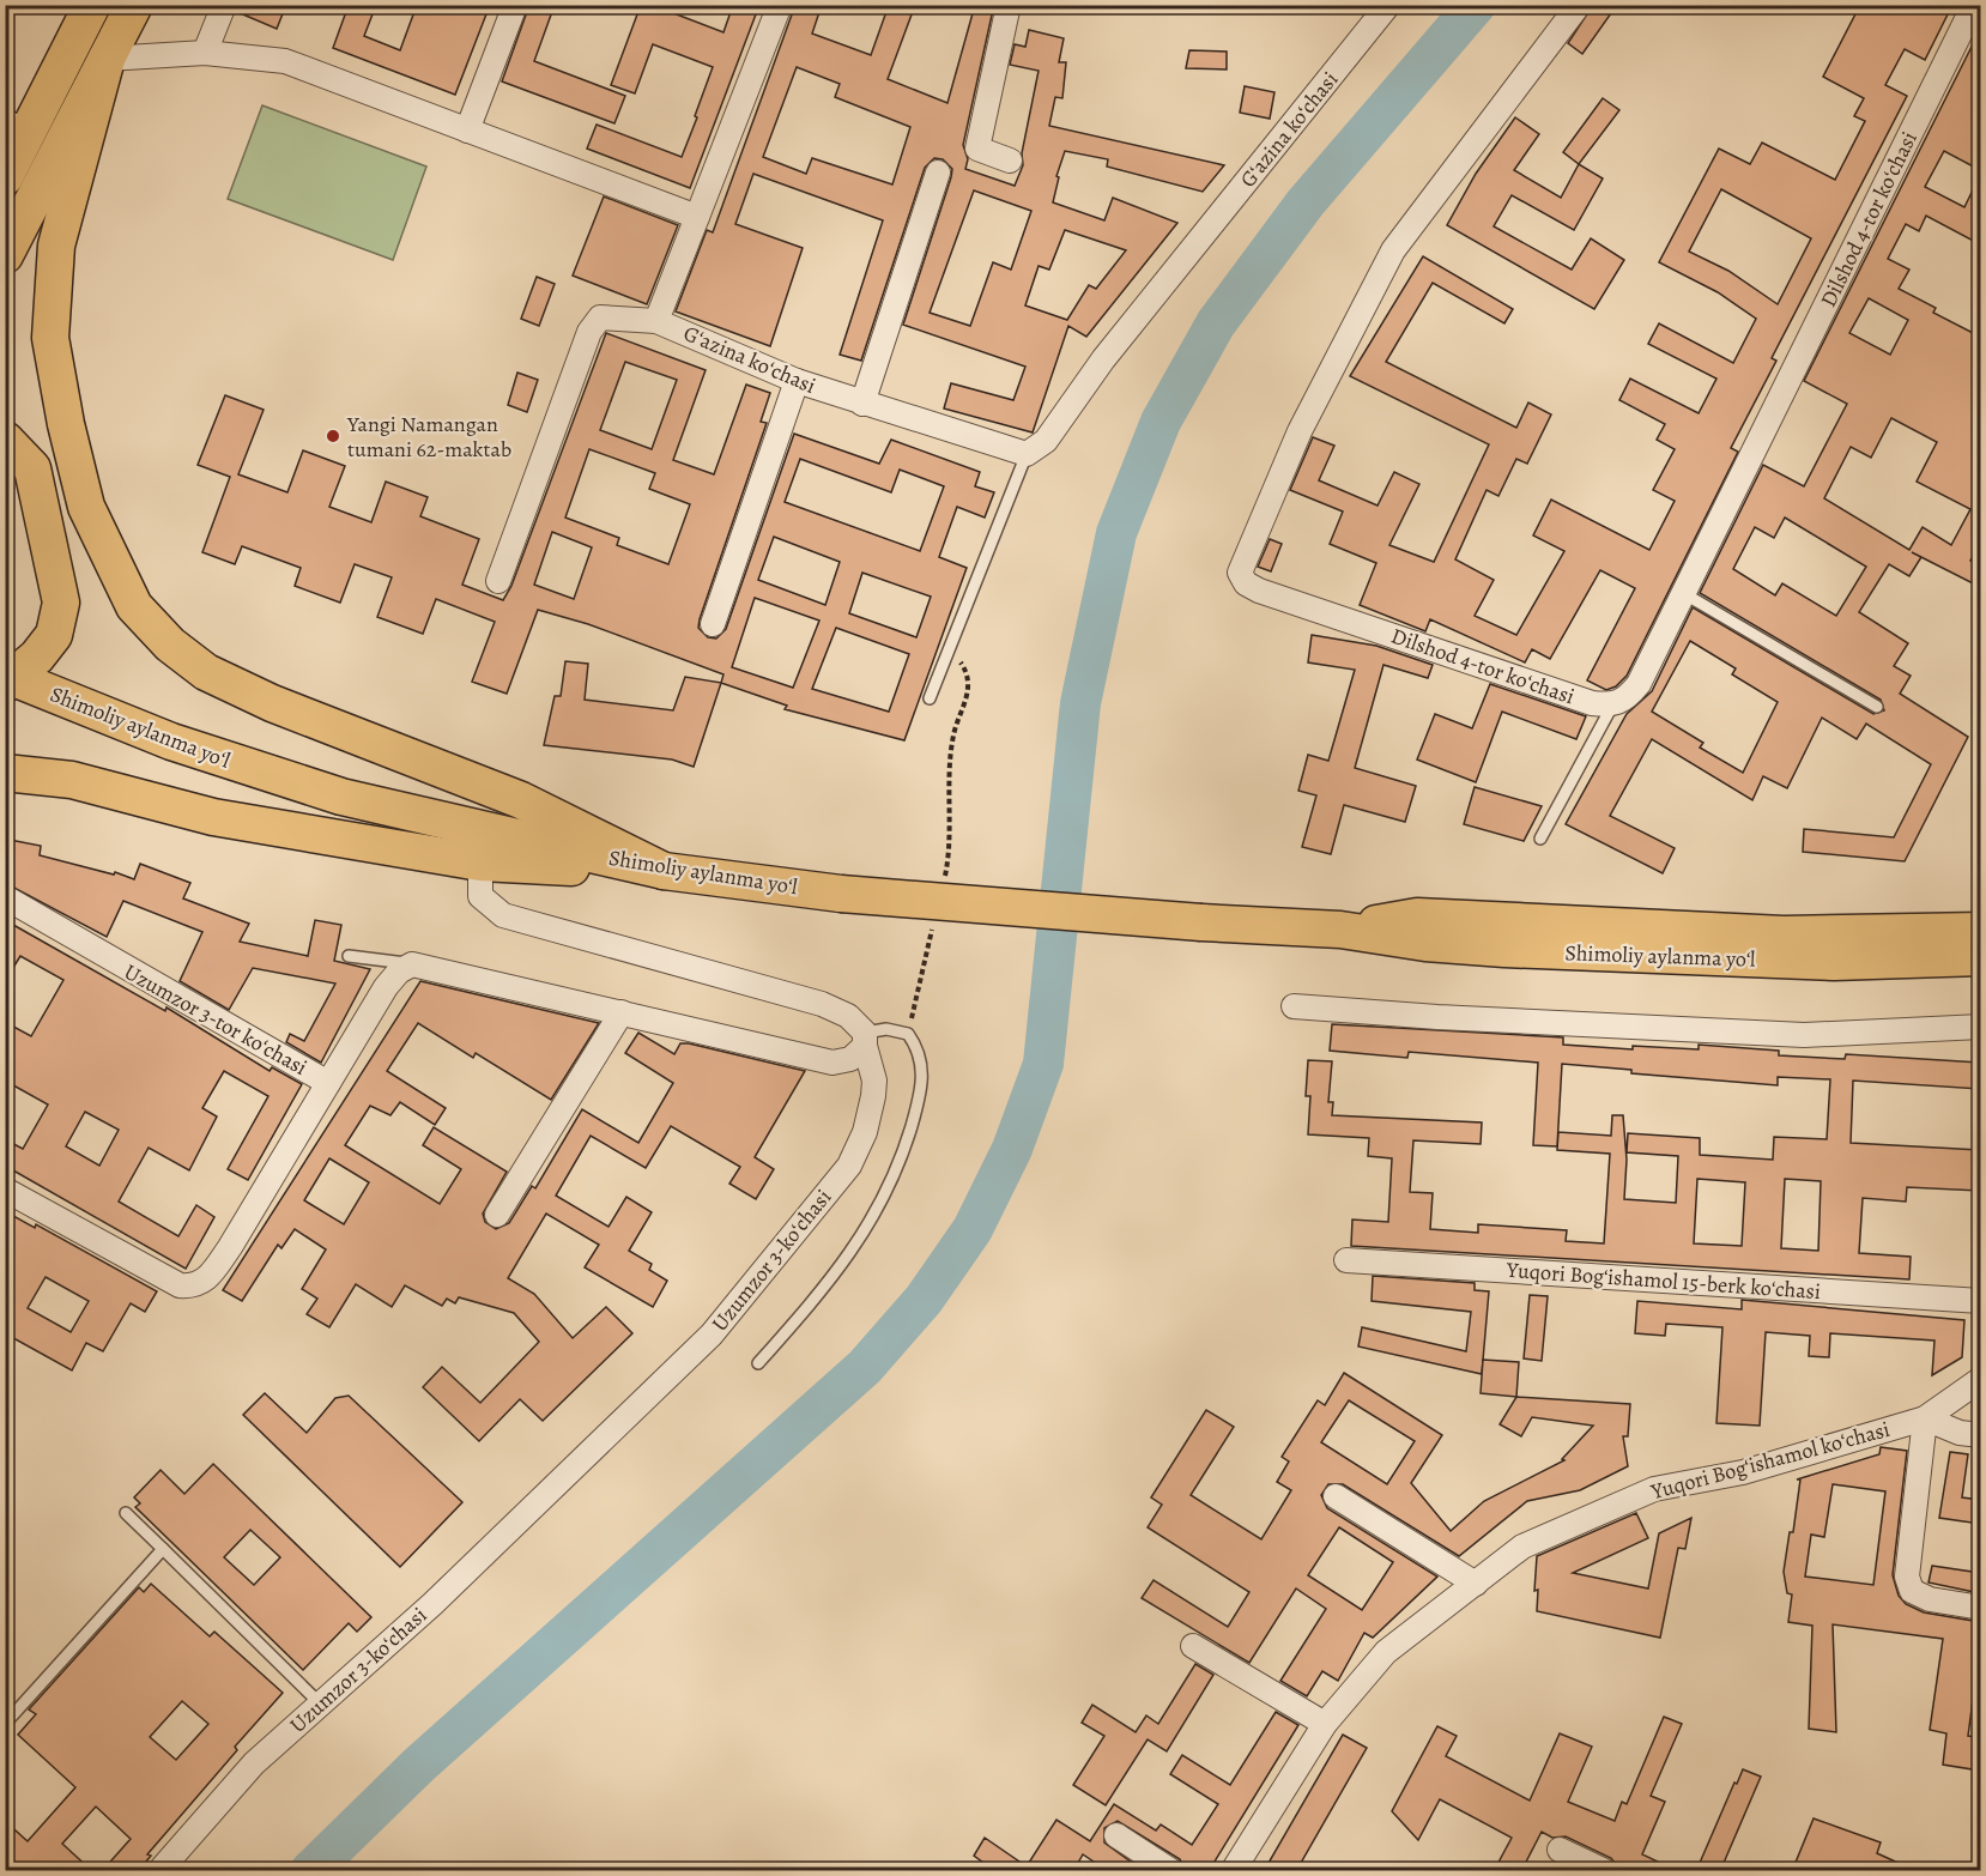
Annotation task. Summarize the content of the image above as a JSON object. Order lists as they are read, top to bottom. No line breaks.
{"streets":{"main road":["Shimoliy aylanma yoʻl"],"street":["Gʻazina koʻchasi","Dilshod 4-tor koʻchasi","Uzumzor 3-tor koʻchasi","Uzumzor 3-koʻchasi","Yuqori Bogʻishamol 15-berk koʻchasi","Yuqori Bogʻishamol koʻchasi"]},"places":["Yangi Namangan tumani 62-maktab"]}
